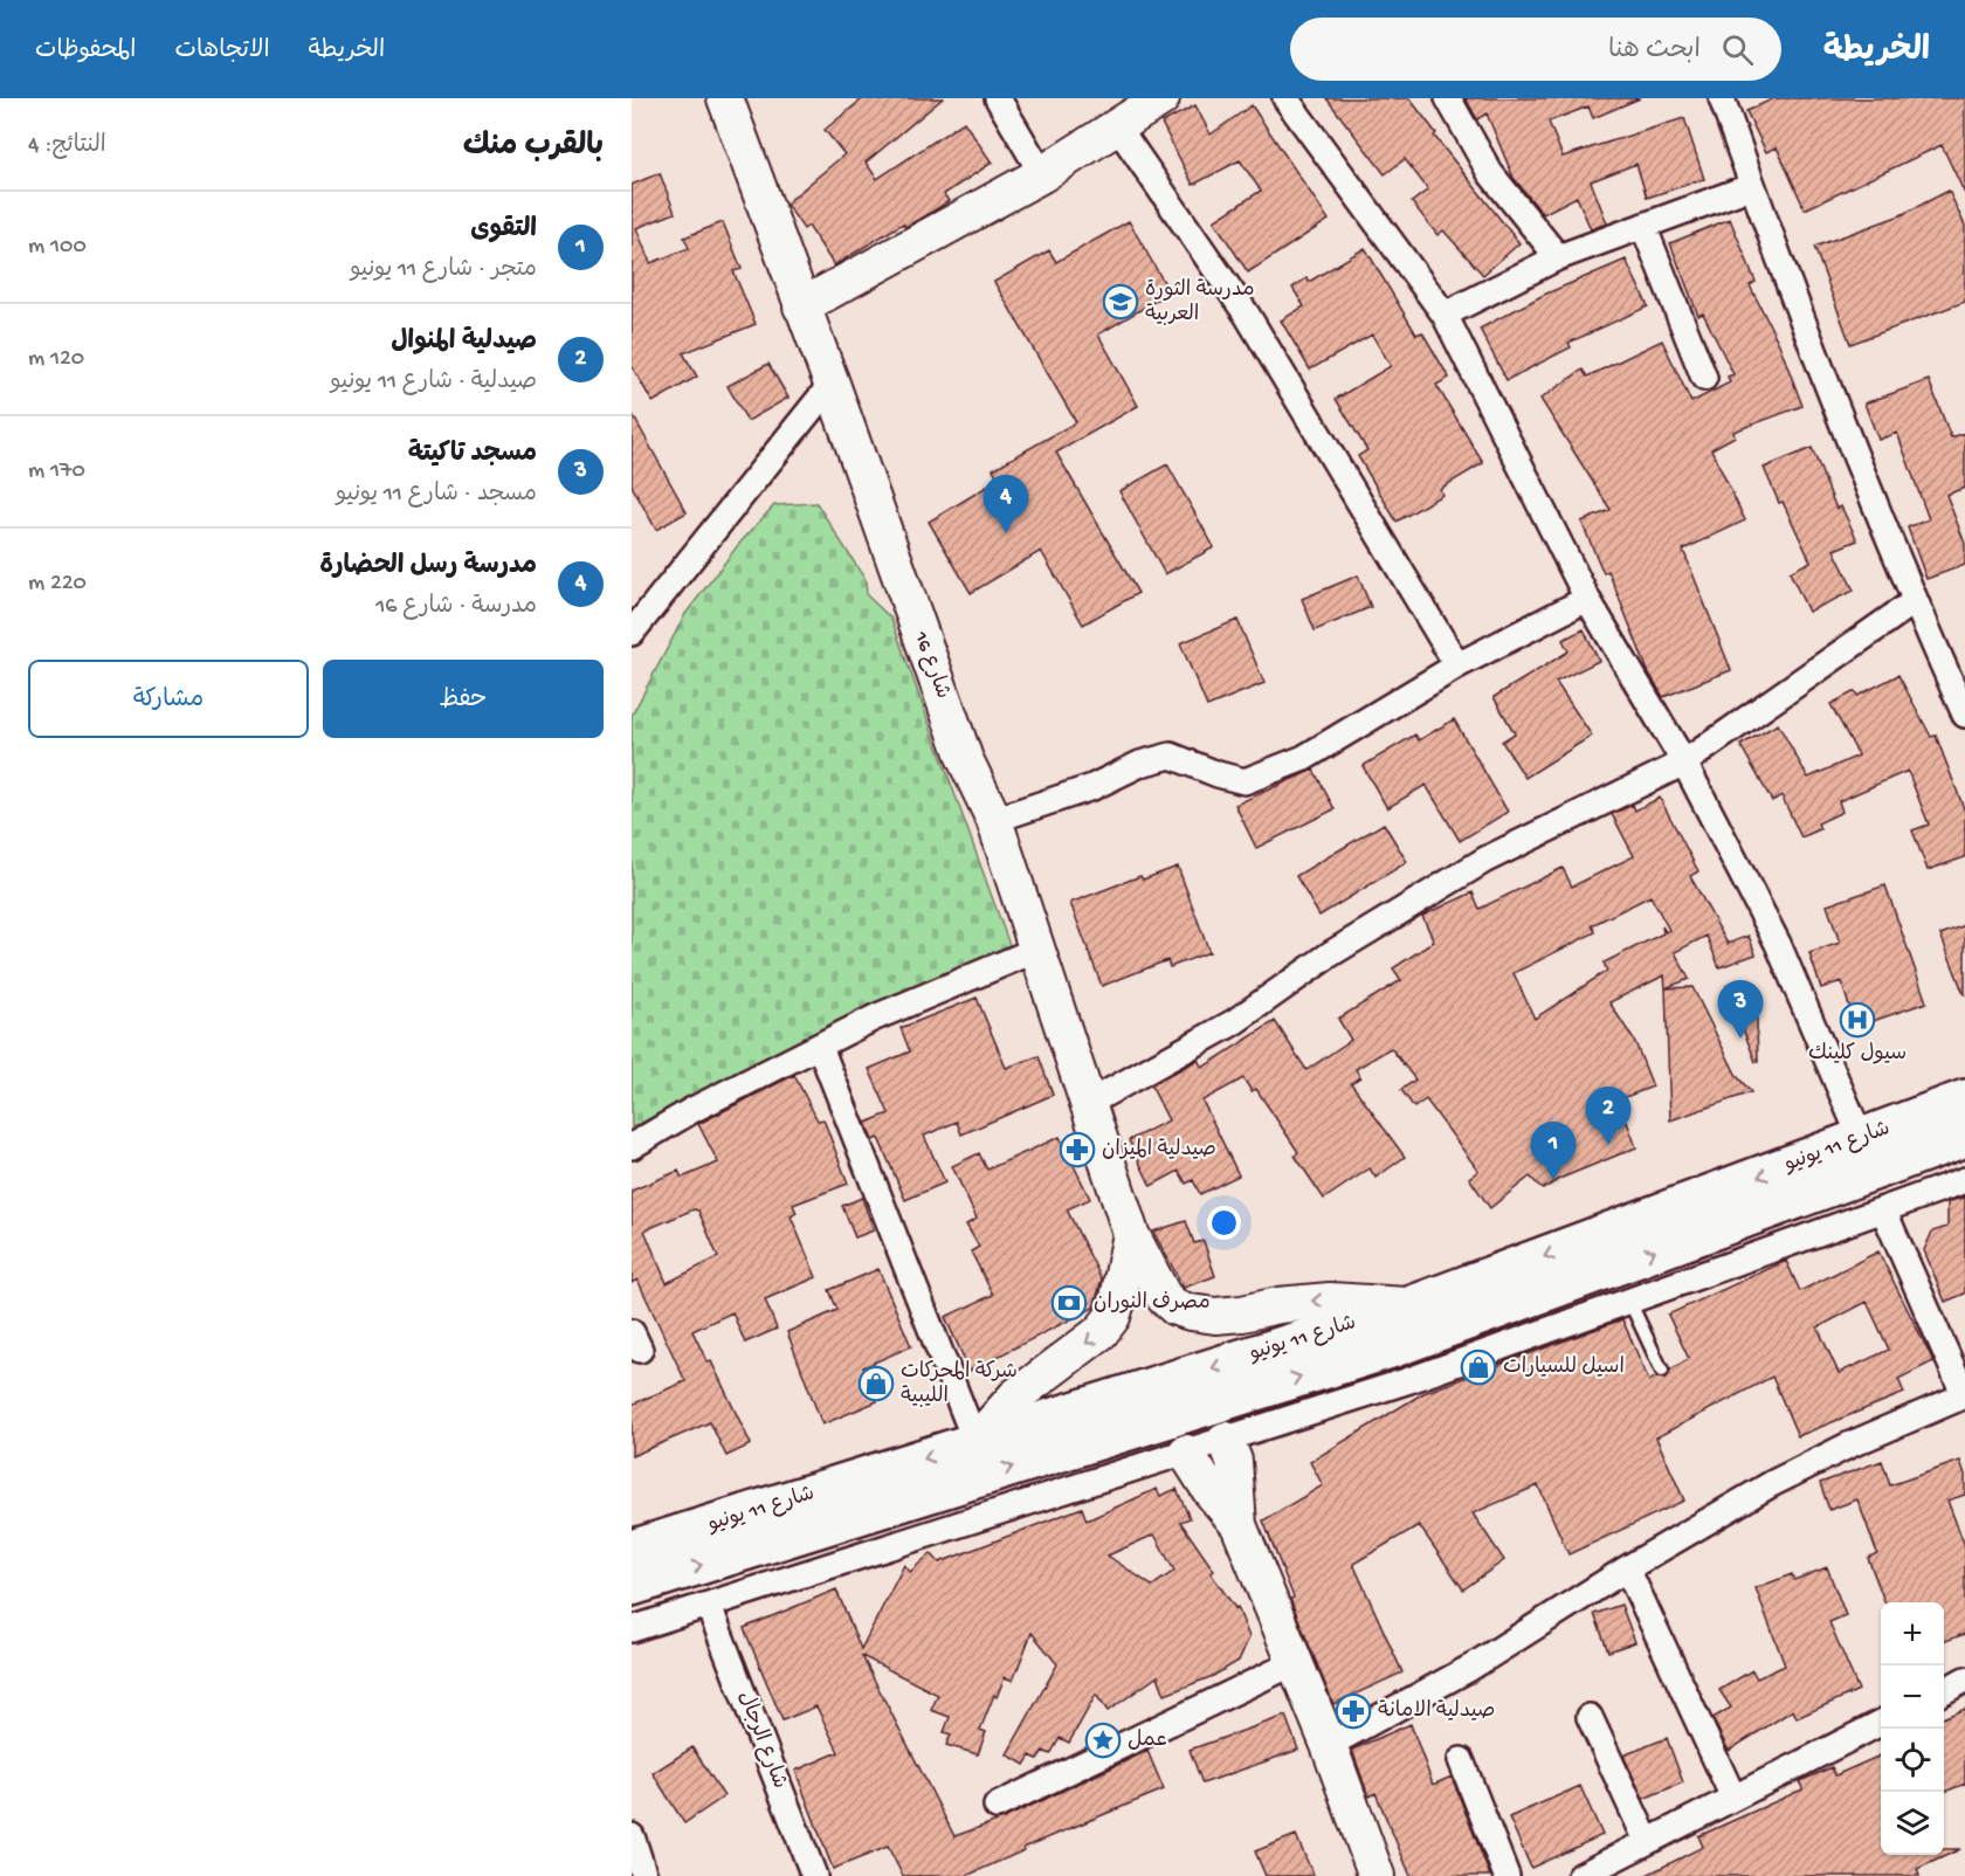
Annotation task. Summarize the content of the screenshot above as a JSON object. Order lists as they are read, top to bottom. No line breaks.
{"streets":{"highway":["شارع 11 يونيو"],"street":["شارع 16","شارع الرجال"]},"crossings":[["شارع 16","شارع 11 يونيو"]],"places":{"school or university":["مدرسة الثورة العربية"],"hospital":["سيول كلينك"],"pharmacy":["صيدلية الميزان","صيدلية الامانة"],"bank":["مصرف النوران"],"shop":["اسيل للسيارات","شركة المحركات الليبية"],"place":["عمل"]},"page":{"header":"الخريطة","search":"ابحث هنا","nav":["الخريطة","الاتجاهات","المحفوظات"],"heading":["بالقرب منك","النتائج: 4"],"list":[{"mark":"1","name":"التقوى","note":"متجر · شارع 11 يونيو","value":"100 m"},{"mark":"2","name":"صيدلية المنوال","note":"صيدلية · شارع 11 يونيو","value":"120 m"},{"mark":"3","name":"مسجد تاكيتة","note":"مسجد · شارع 11 يونيو","value":"170 m"},{"mark":"4","name":"مدرسة رسل الحضارة","note":"مدرسة · شارع 16","value":"220 m"}],"pins":["4","3","2","1"],"buttons":["حفظ","مشاركة"],"map_buttons":["+","−"]}}
